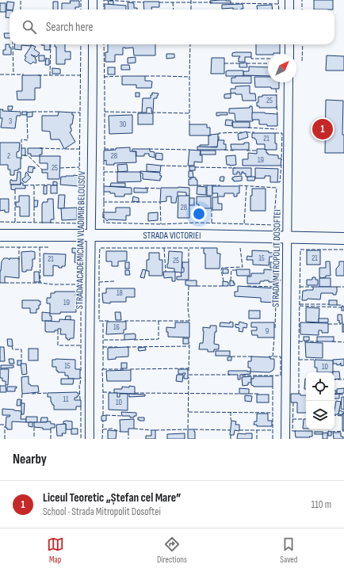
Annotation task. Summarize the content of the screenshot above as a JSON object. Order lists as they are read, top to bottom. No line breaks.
{"streets":{"street":["STRADA VICTORIEI","STRADA ACADEMICIAN VLADIMIR BELOUSOV","STRADA MITROPOLIT DOSOFTEI"]},"crossings":[["STRADA VICTORIEI","STRADA ACADEMICIAN VLADIMIR BELOUSOV"],["STRADA VICTORIEI","STRADA MITROPOLIT DOSOFTEI"]],"house_numbers":["25","3","30","21","2","28","19","25","28","15","21","21","25","18","19","16","9","15","10","11","10"],"north":"top right","page":{"search":"Search here","pins":"1","heading":"Nearby","list":[{"mark":"1","name":"Liceul Teoretic „Ștefan cel Mare”","note":"School · Strada Mitropolit Dosoftei","value":"110 m"}],"nav":["Map","Directions","Saved"]}}
